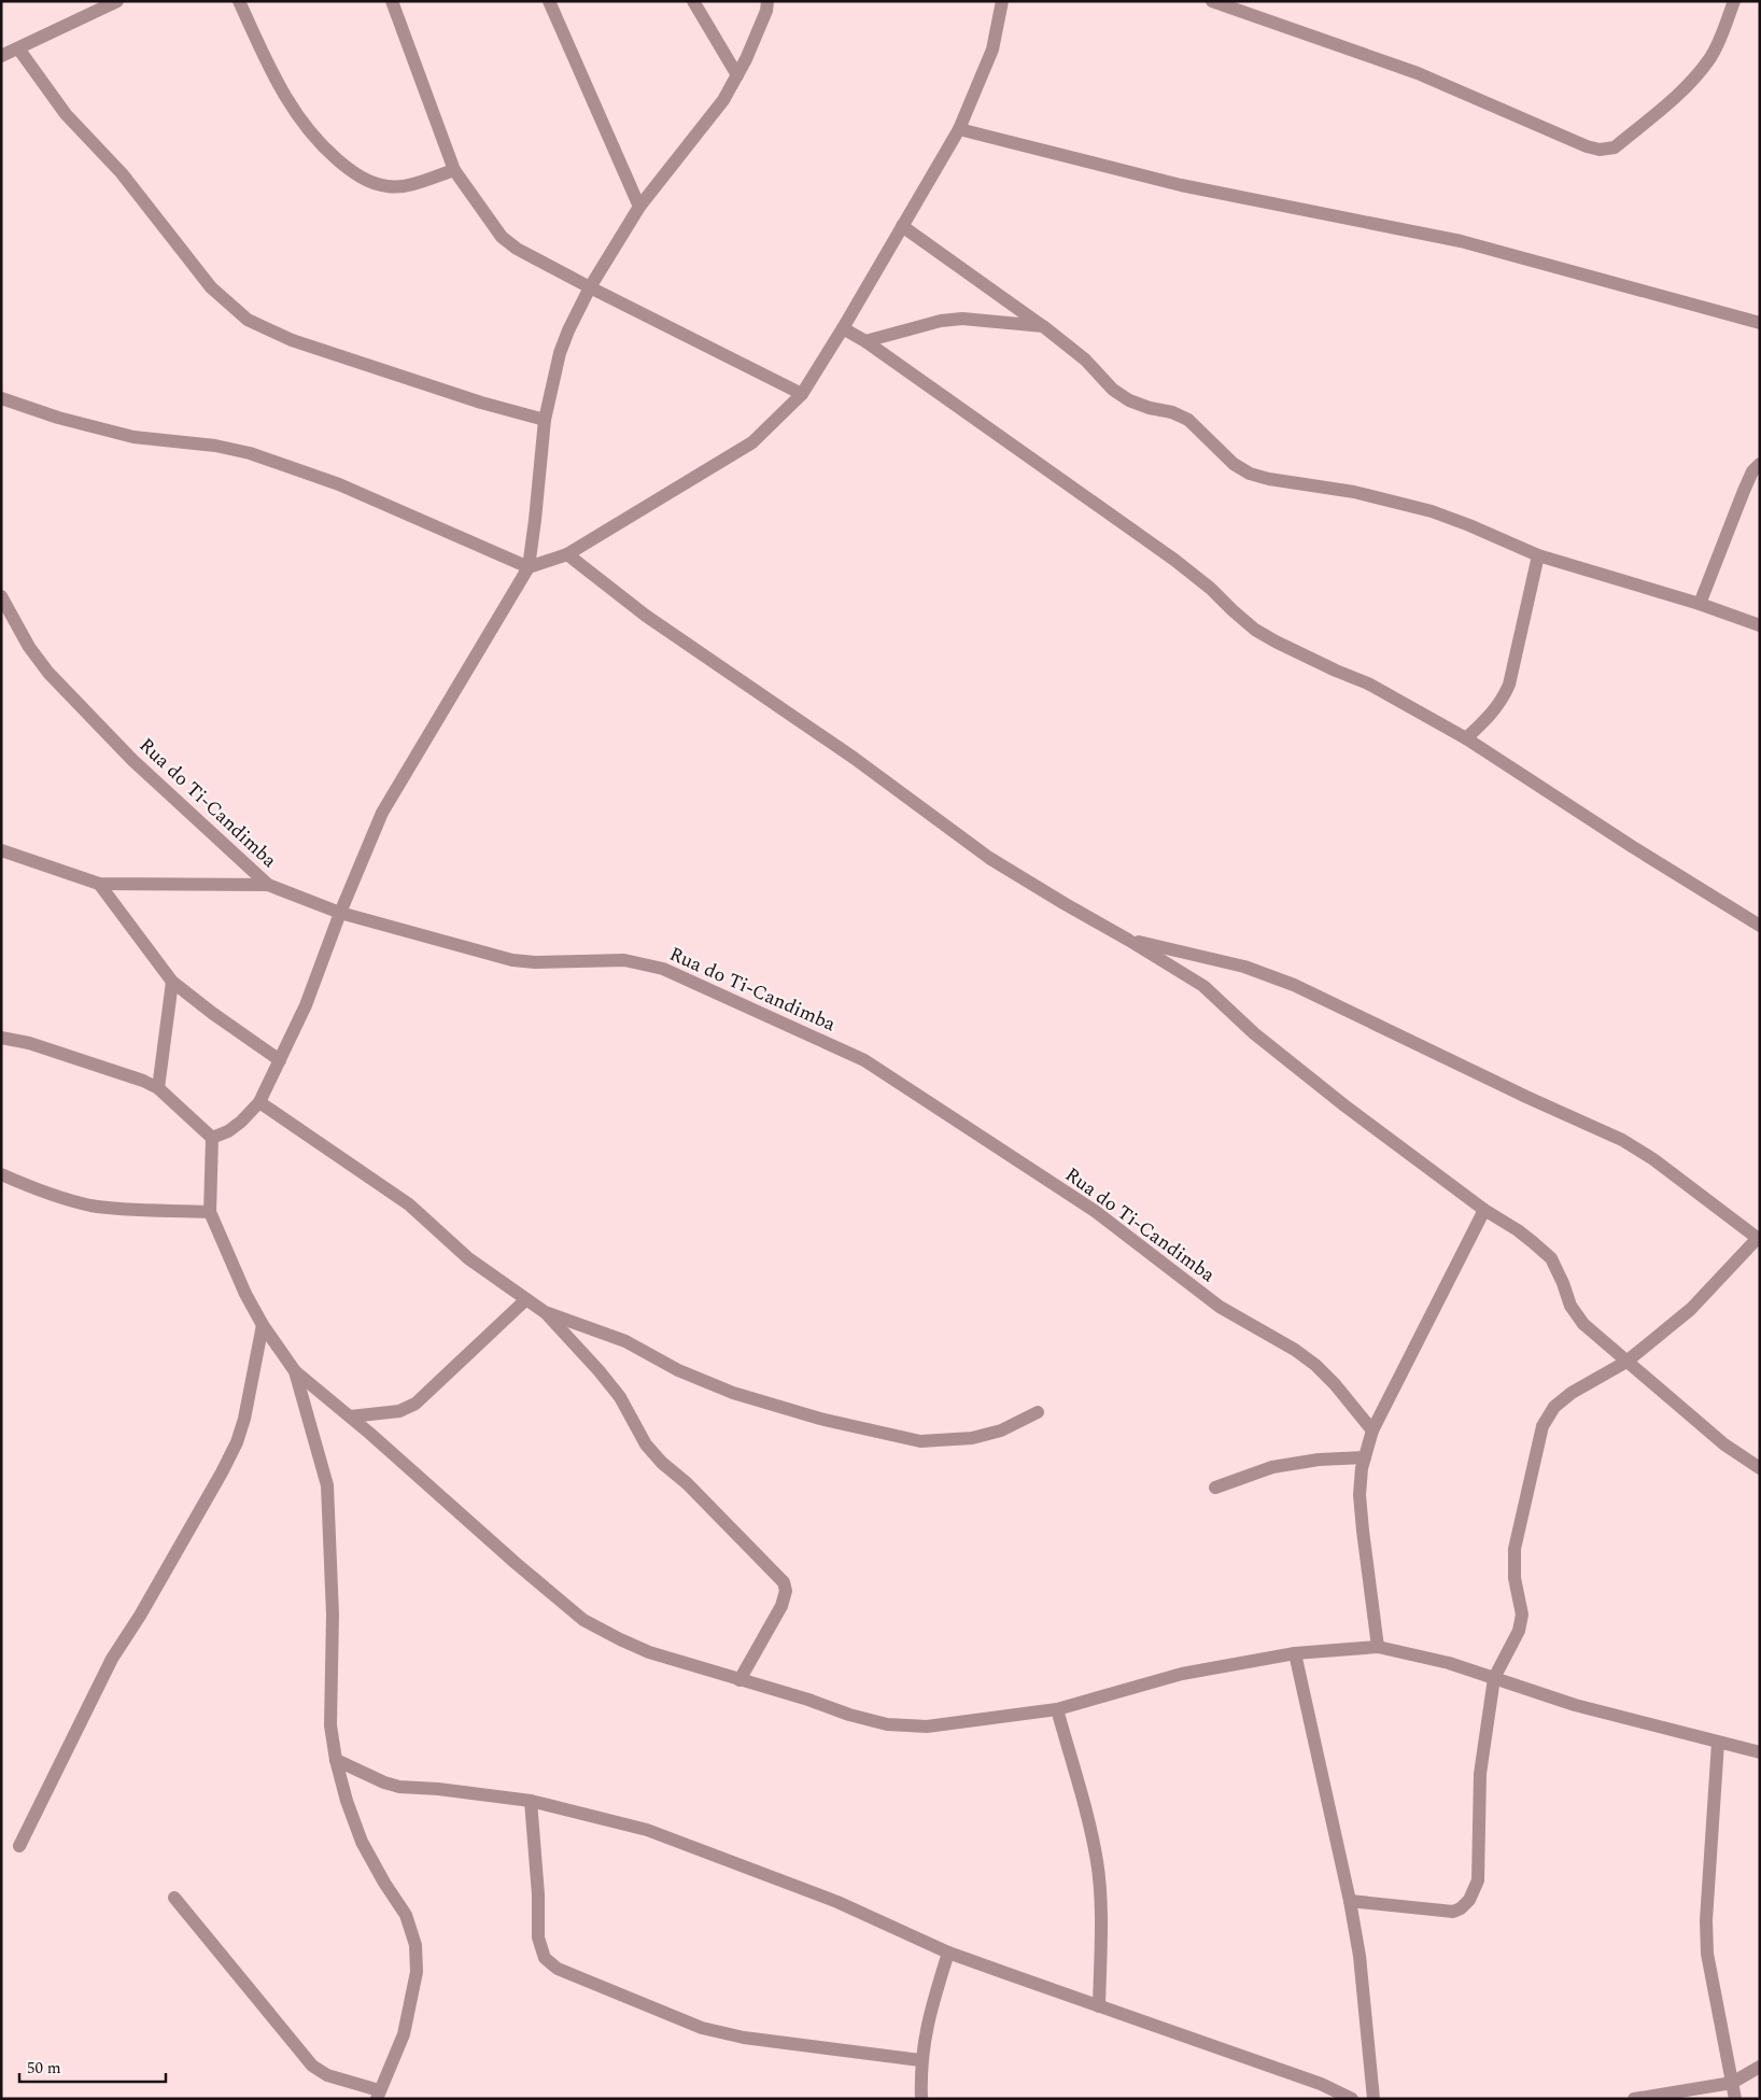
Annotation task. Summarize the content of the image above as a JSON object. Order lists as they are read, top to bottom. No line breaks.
{"streets":{"street":["Rua do Ti-Candimba"]},"scale_bar":"50 m"}
